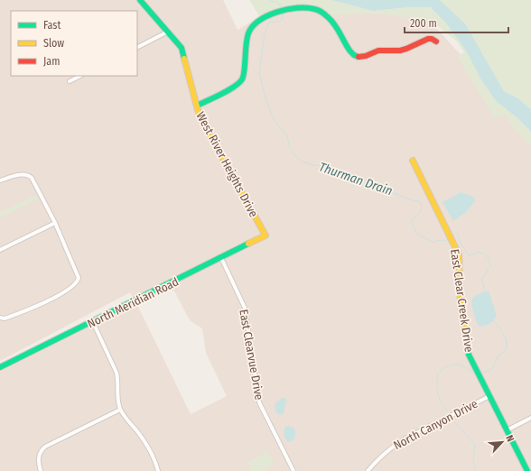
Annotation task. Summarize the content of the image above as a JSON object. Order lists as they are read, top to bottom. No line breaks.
{"streets":{"street":["West River Heights Drive","East Clear Creek Drive","North Meridian Road","East Clearvue Drive","North Canyon Drive"]},"crossings":[["West River Heights Drive","North Meridian Road"],["East Clear Creek Drive","North Canyon Drive"],["North Meridian Road","East Clearvue Drive"]],"water":["Thurman Drain"],"legend":["Fast","Slow","Jam"],"scale_bar":"200 m","north":"top right"}
